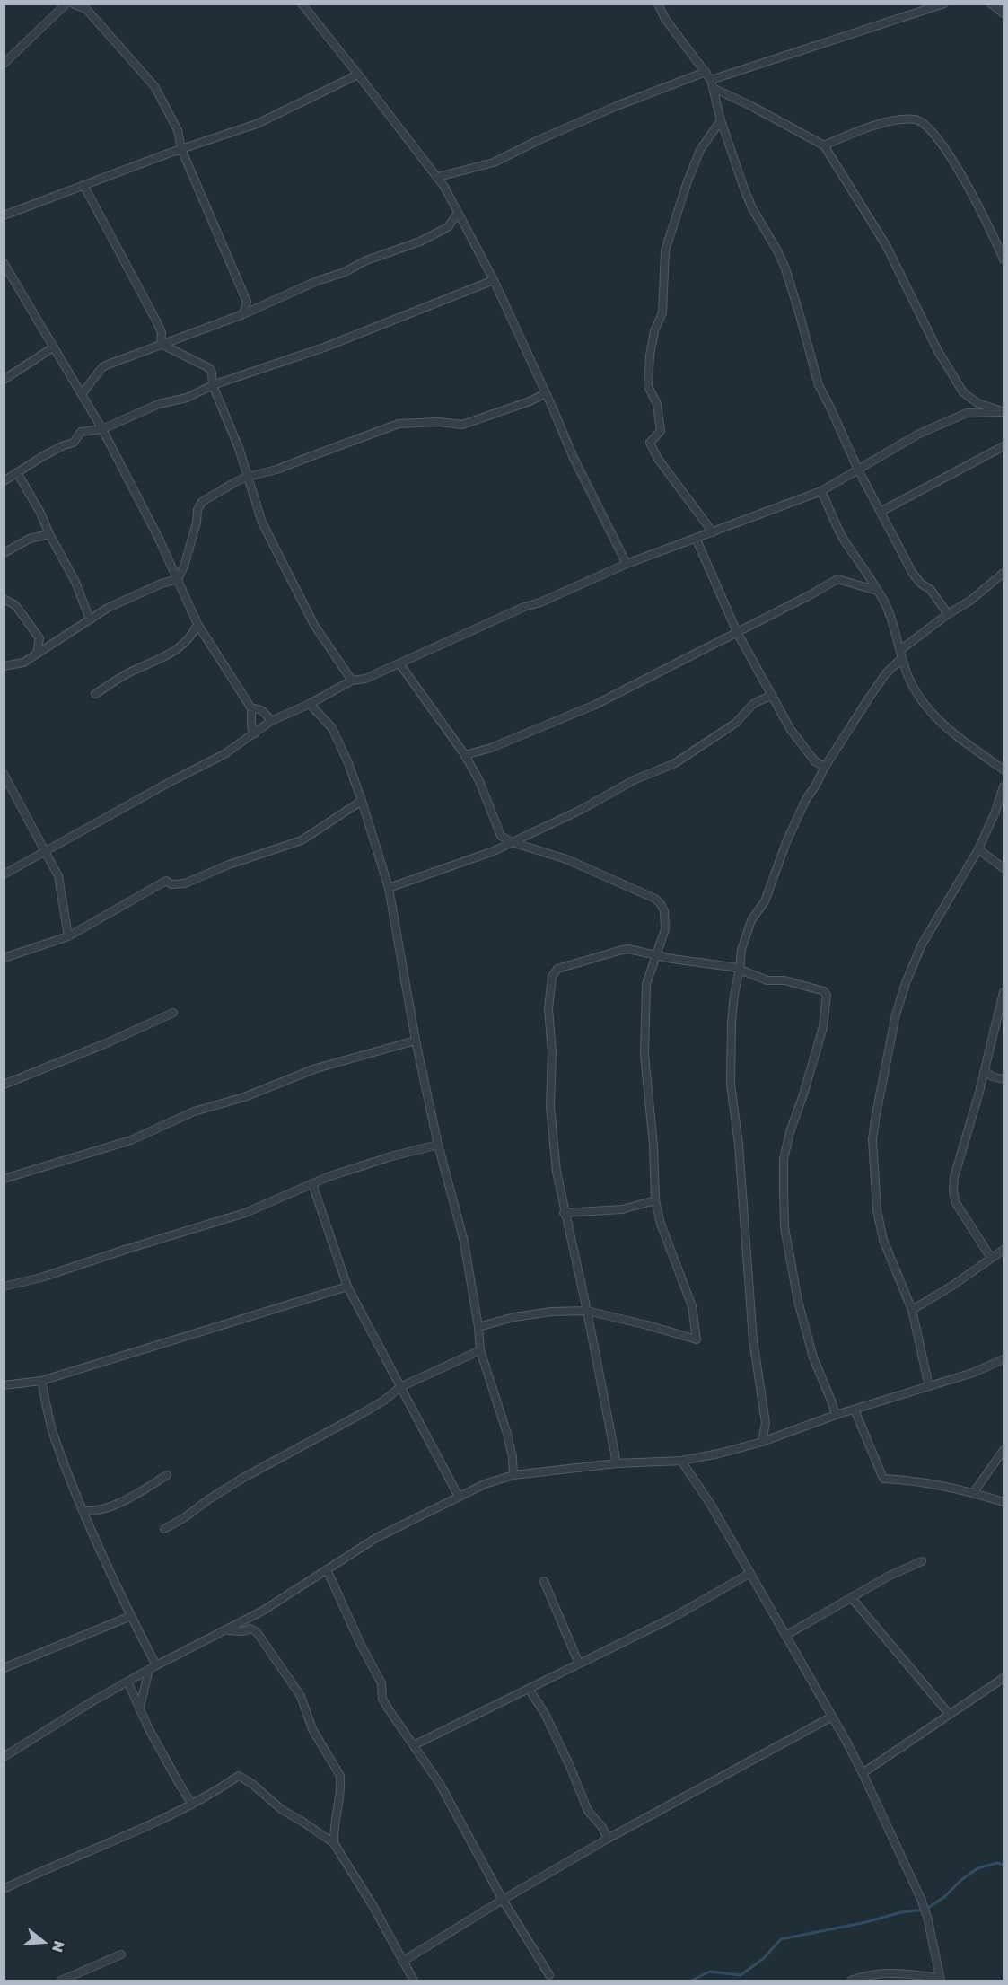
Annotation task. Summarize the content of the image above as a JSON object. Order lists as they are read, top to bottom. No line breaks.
{"north":"right"}
